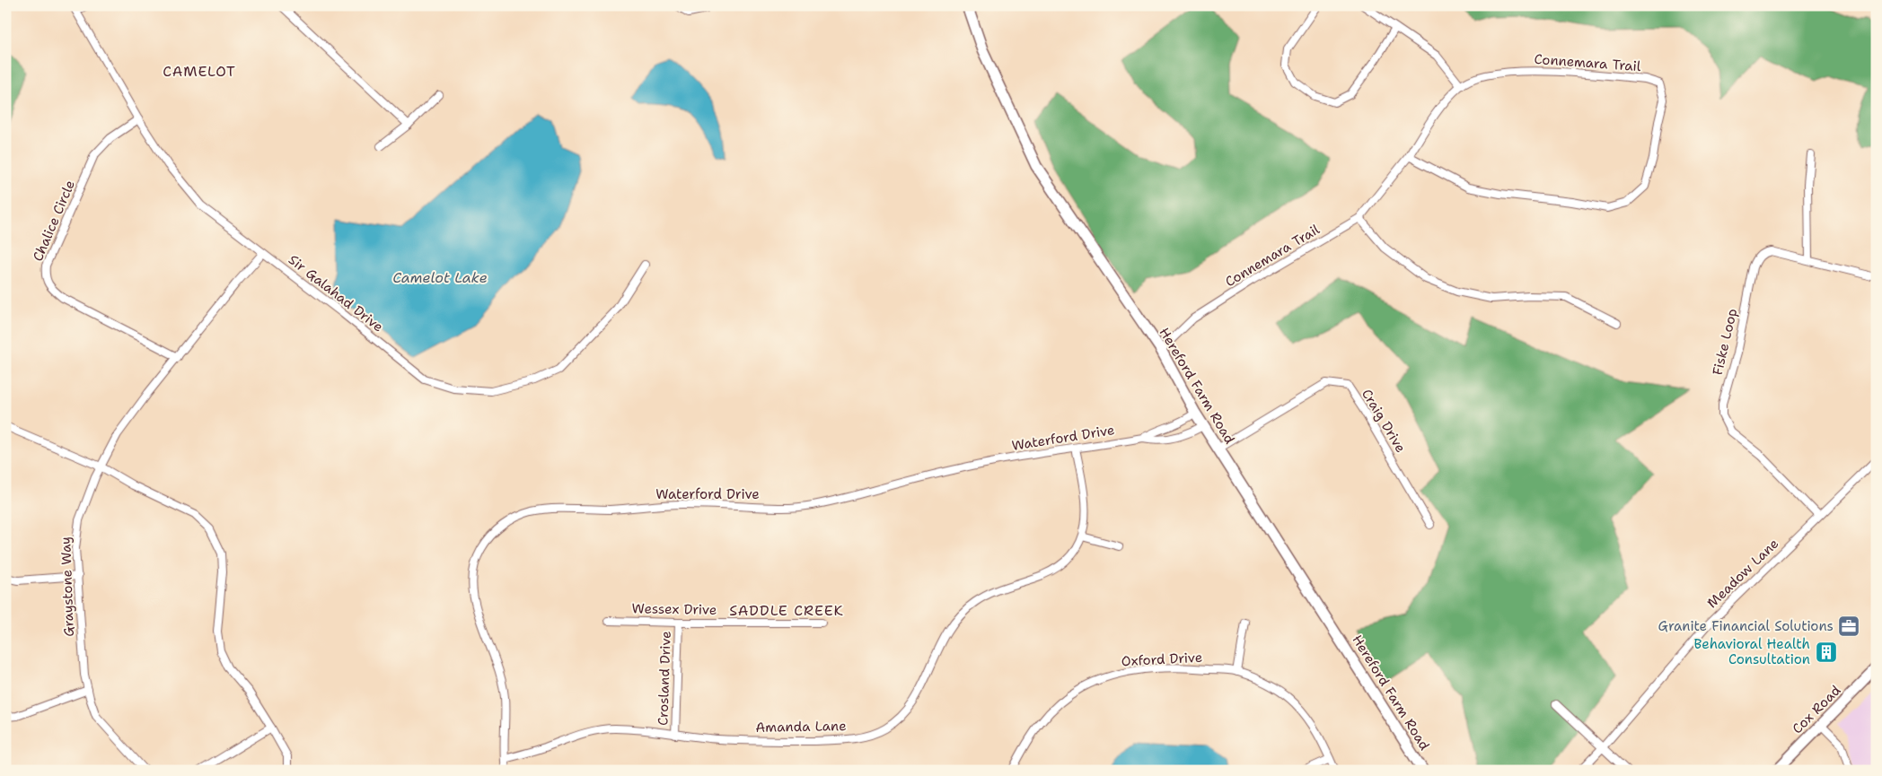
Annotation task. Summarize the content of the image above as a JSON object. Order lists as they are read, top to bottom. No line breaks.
{"streets":{"street":["Connemara Trail","Chalice Circle","Sir Galahad Drive","Fiske Loop","Hereford Farm Road","Craig Drive","Waterford Drive","Meadow Lane","Graystone Way","Wessex Drive","Oxford Drive","Crosland Drive","Cox Road","Amanda Lane"]},"crossings":[["Connemara Trail","Hereford Farm Road"],["Chalice Circle","Sir Galahad Drive"],["Chalice Circle","Graystone Way"],["Sir Galahad Drive","Graystone Way"],["Fiske Loop","Meadow Lane"],["Hereford Farm Road","Craig Drive"],["Hereford Farm Road","Waterford Drive"],["Waterford Drive","Amanda Lane"],["Wessex Drive","Crosland Drive"],["Crosland Drive","Amanda Lane"]],"districts":["CAMELOT","SADDLE CREEK"],"water":["Camelot Lake"],"places":{"office":["Granite Financial Solutions"],"building":["Behavioral Health Consultation"]}}
